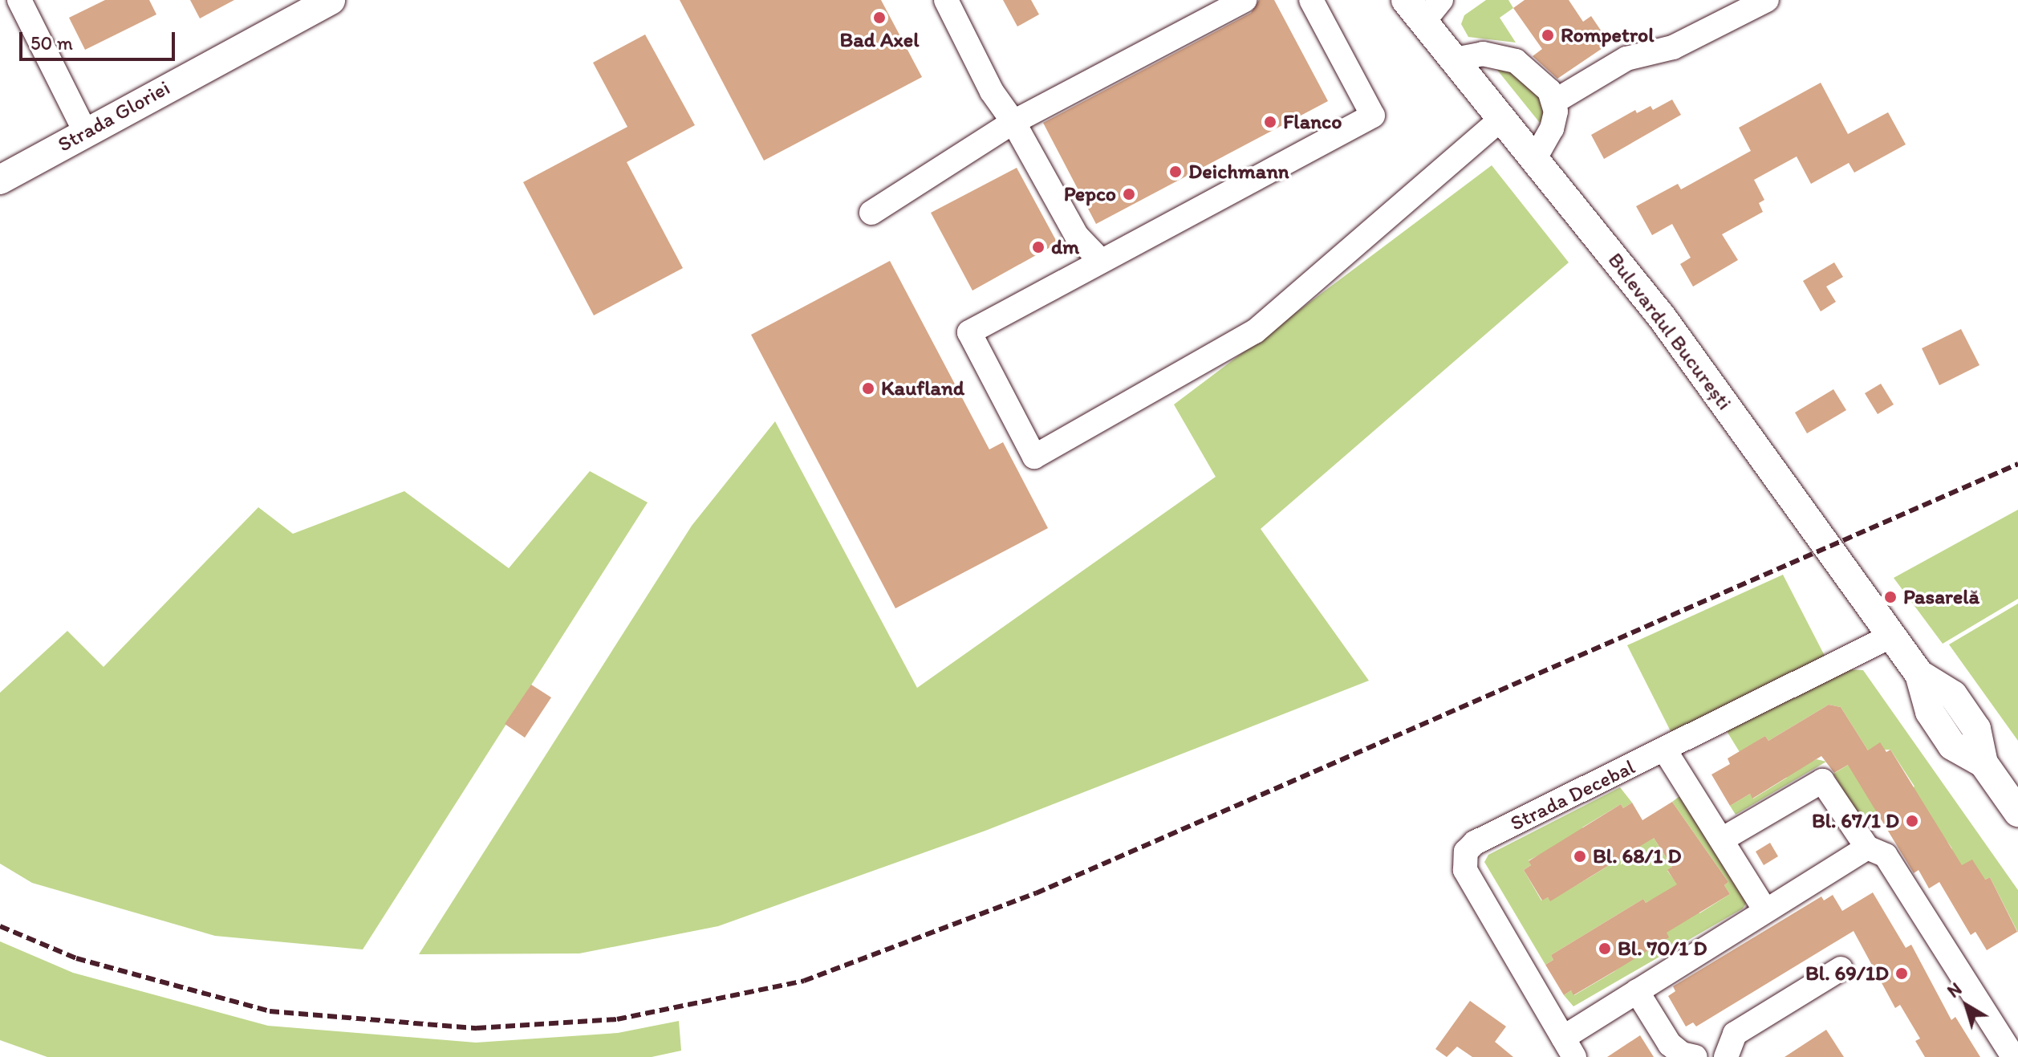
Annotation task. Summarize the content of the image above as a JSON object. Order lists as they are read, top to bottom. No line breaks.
{"streets":{"main road":["Strada Gloriei","Bulevardul București"],"street":["Strada Decebal"]},"crossings":[["Bulevardul București","Strada Decebal"]],"places":["Bad Axel","Rompetrol","Flanco","Deichmann","Pepco","dm","Kaufland","Pasarelă","Bl. 67/1 D","Bl. 68/1 D","Bl. 70/1 D","Bl. 69/1D"],"scale_bar":"50 m","north":"top left"}
